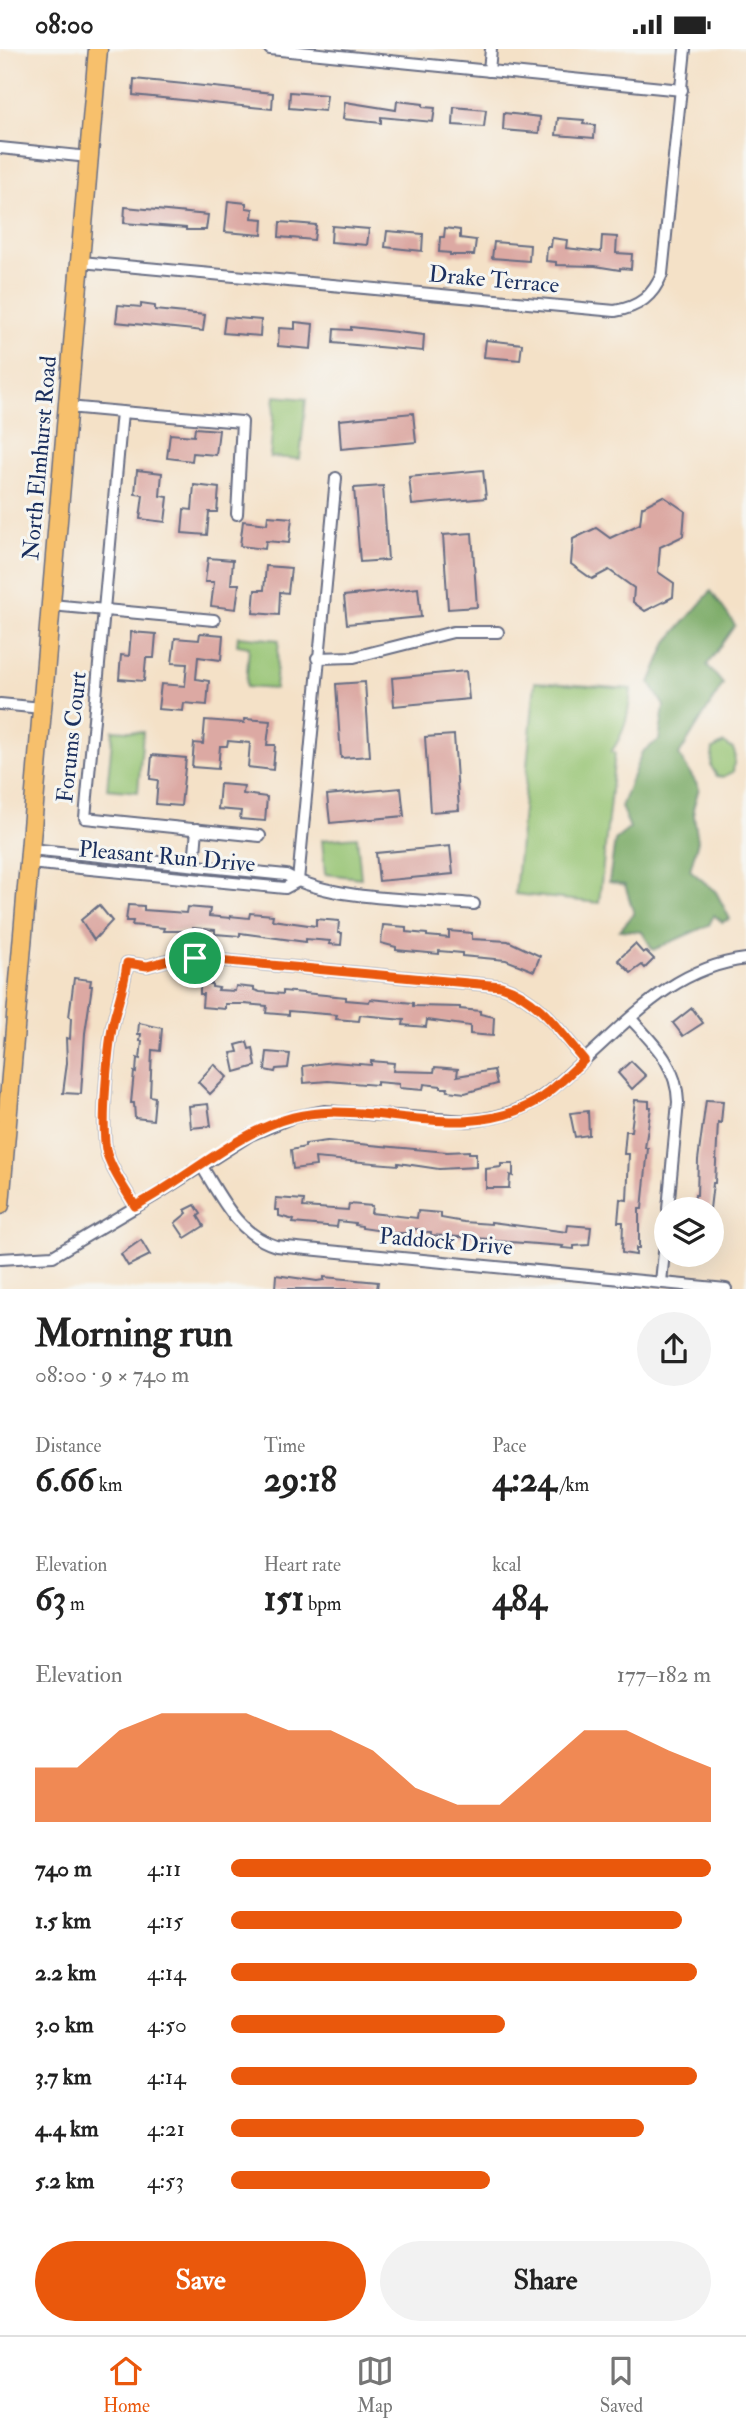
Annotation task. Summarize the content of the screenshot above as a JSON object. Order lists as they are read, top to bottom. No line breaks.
{"streets":{"main road":["North Elmhurst Road"],"street":["Drake Terrace","Forums Court","Pleasant Run Drive","Paddock Drive"]},"crossings":[["Drake Terrace","North Elmhurst Road"],["North Elmhurst Road","Pleasant Run Drive"]],"page":{"status":"08:00","heading":["Morning run","08:00 · 9 × 740 m"],"stats":[["Distance","6.66 km"],["Time","29:18"],["Pace","4:24 /km"],["Elevation","63 m"],["Heart rate","151 bpm"],["kcal","484"]],"chart":["Elevation","177–182 m"],"list":[{"name":"740 m","note":"4:11"},{"name":"1.5 km","note":"4:15"},{"name":"2.2 km","note":"4:14"},{"name":"3.0 km","note":"4:50"},{"name":"3.7 km","note":"4:14"},{"name":"4.4 km","note":"4:21"},{"name":"5.2 km","note":"4:53"}],"buttons":["Save","Share"],"tabs":["Home","Map","Saved"]}}
